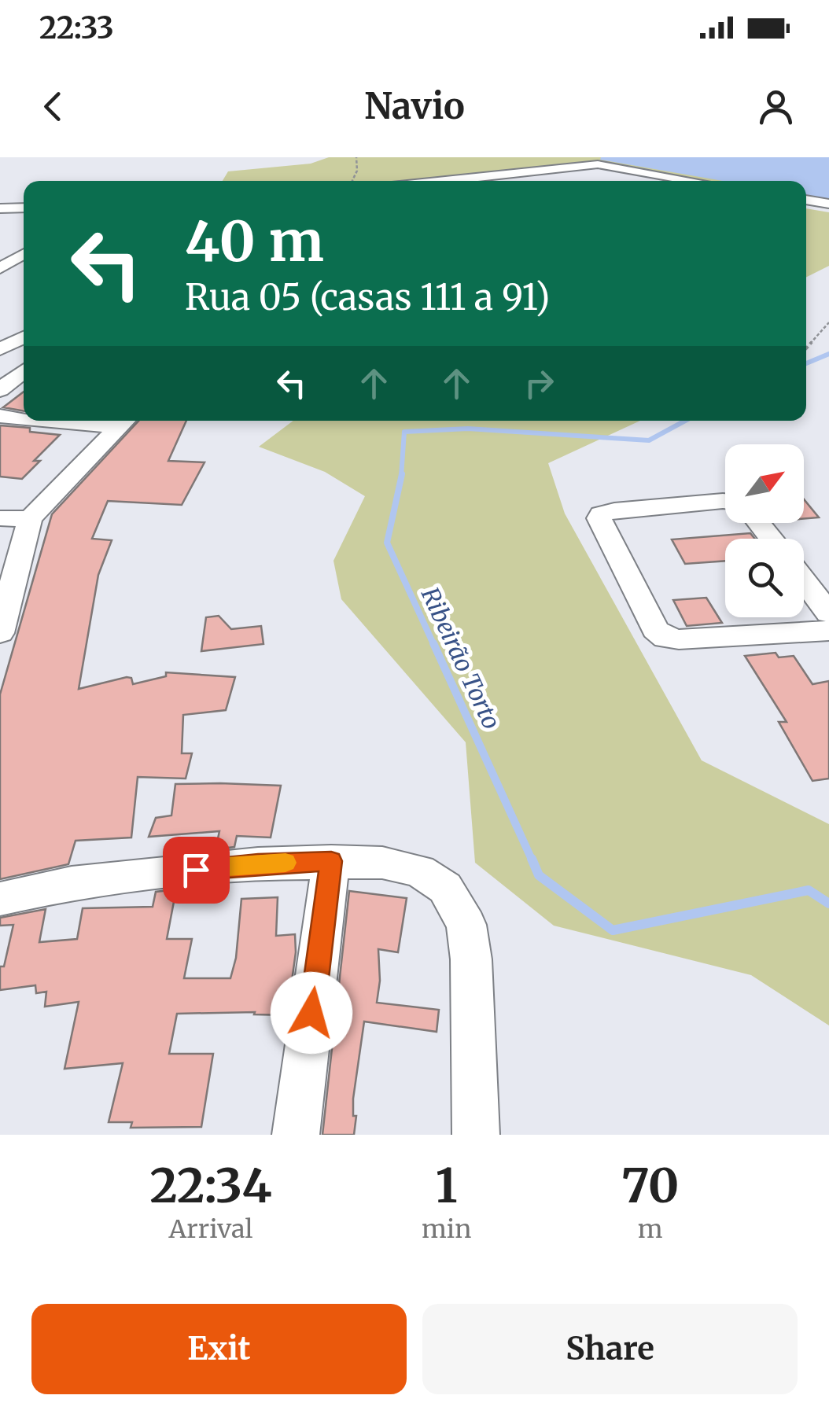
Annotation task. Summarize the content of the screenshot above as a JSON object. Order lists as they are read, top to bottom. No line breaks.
{"water":["Ribeirão Torto"],"north":"top right","page":{"status":"22:33","header":"Navio","turn":["40 m","Rua 05 (casas 111 a 91)"],"eta":["22:34","Arrival","1","min","70","m"],"buttons":["Exit","Share"]}}
